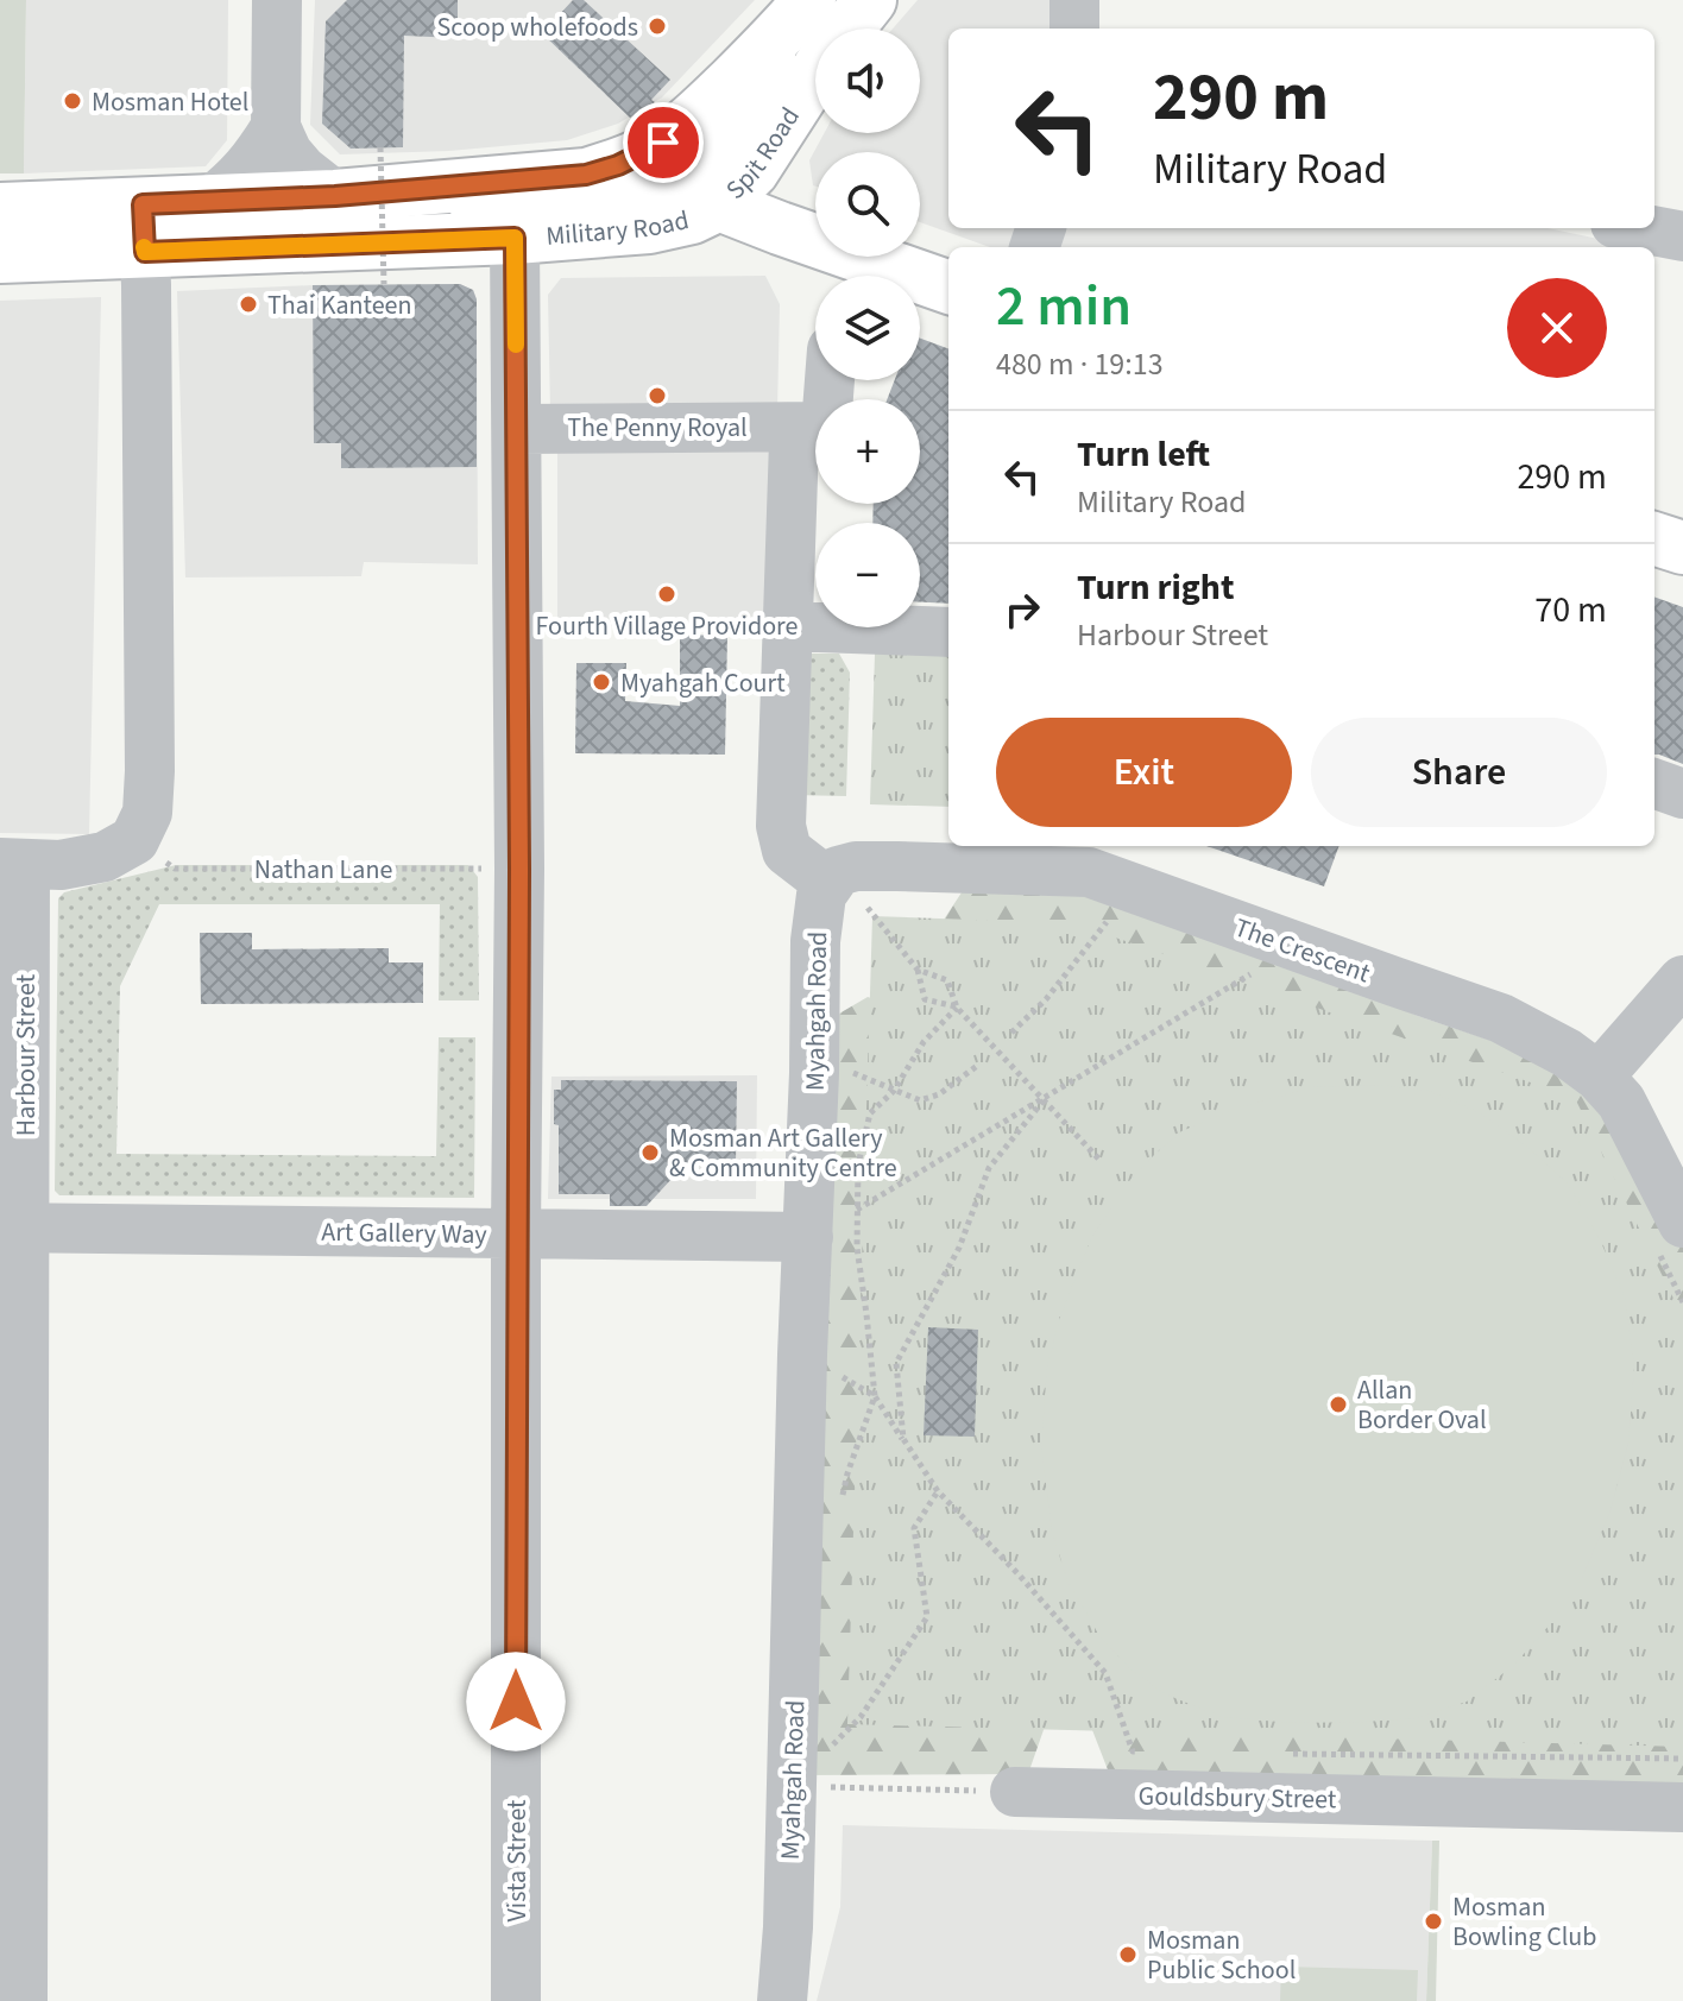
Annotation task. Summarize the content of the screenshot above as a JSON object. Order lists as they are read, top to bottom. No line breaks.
{"streets":{"main road":["Spit Road","Military Road"],"street":["The Crescent","Myahgah Road","Harbour Street","Art Gallery Way","Gouldsbury Street","Vista Street"],"path":["Nathan Lane"]},"crossings":[["Spit Road","Military Road"],["Military Road","Vista Street"],["Nathan Lane","Harbour Street"],["Nathan Lane","Vista Street"],["The Crescent","Myahgah Road"],["Myahgah Road","Art Gallery Way"],["Harbour Street","Art Gallery Way"],["Art Gallery Way","Vista Street"]],"places":["Scoop wholefoods","Mosman Hotel","Thai Kanteen","The Penny Royal","Fourth Village Providore","Myahgah Court","Mosman Art Gallery & Community Centre","Allan Border Oval","Mosman Bowling Club","Mosman Public School"],"page":{"map_buttons":["+","−"],"turn":["290 m","Military Road"],"heading":["2 min","480 m · 19:13"],"list":[{"name":"Turn left","note":"Military Road","value":"290 m"},{"name":"Turn right","note":"Harbour Street","value":"70 m"}],"buttons":["Exit","Share"]}}
